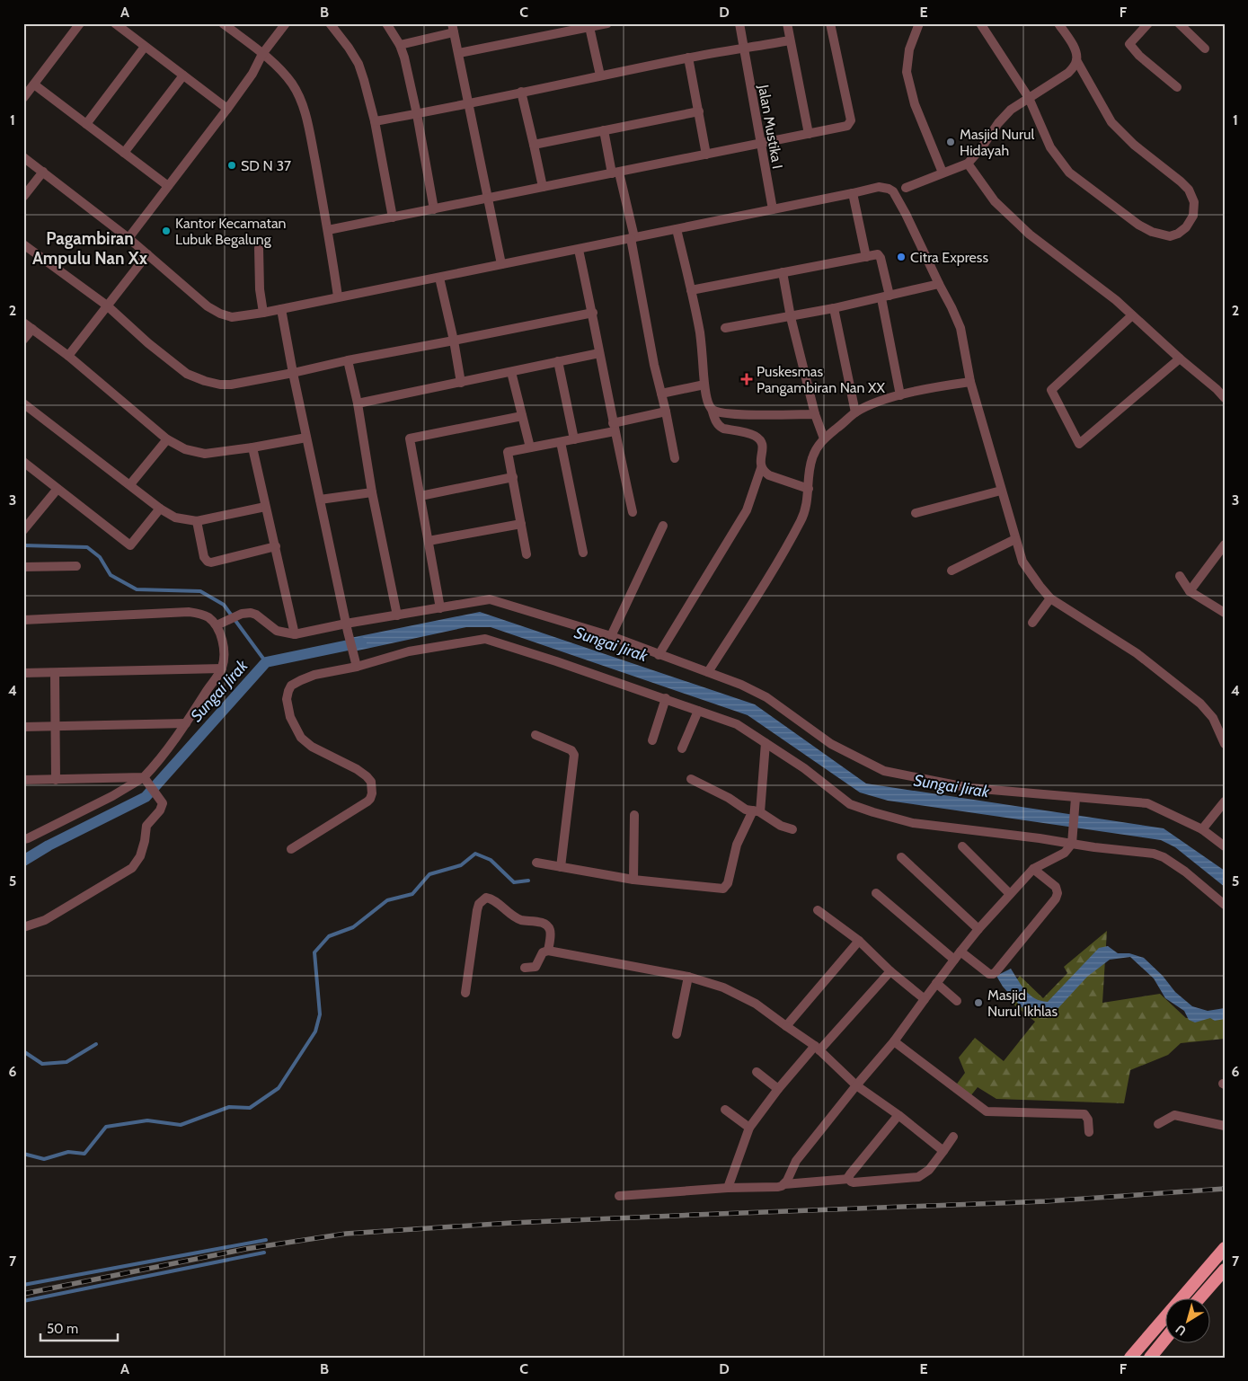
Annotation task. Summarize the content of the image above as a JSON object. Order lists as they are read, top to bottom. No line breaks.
{"streets":{"street":["Jalan Mustika I"]},"districts":["Pagambiran Ampulu Nan Xx"],"water":["Sungai Jirak"],"places":{"other":["Masjid Nurul Hidayah","SD N 37","Kantor Kecamatan Lubuk Begalung","Citra Express","Masjid Nurul Ikhlas"],"health":["Puskesmas Pangambiran Nan XX"]},"scale_bar":"50 m","north":"bottom left","grid":{"columns":["A","B","C","D","E","F"],"rows":["1","2","3","4","5","6","7"]}}
